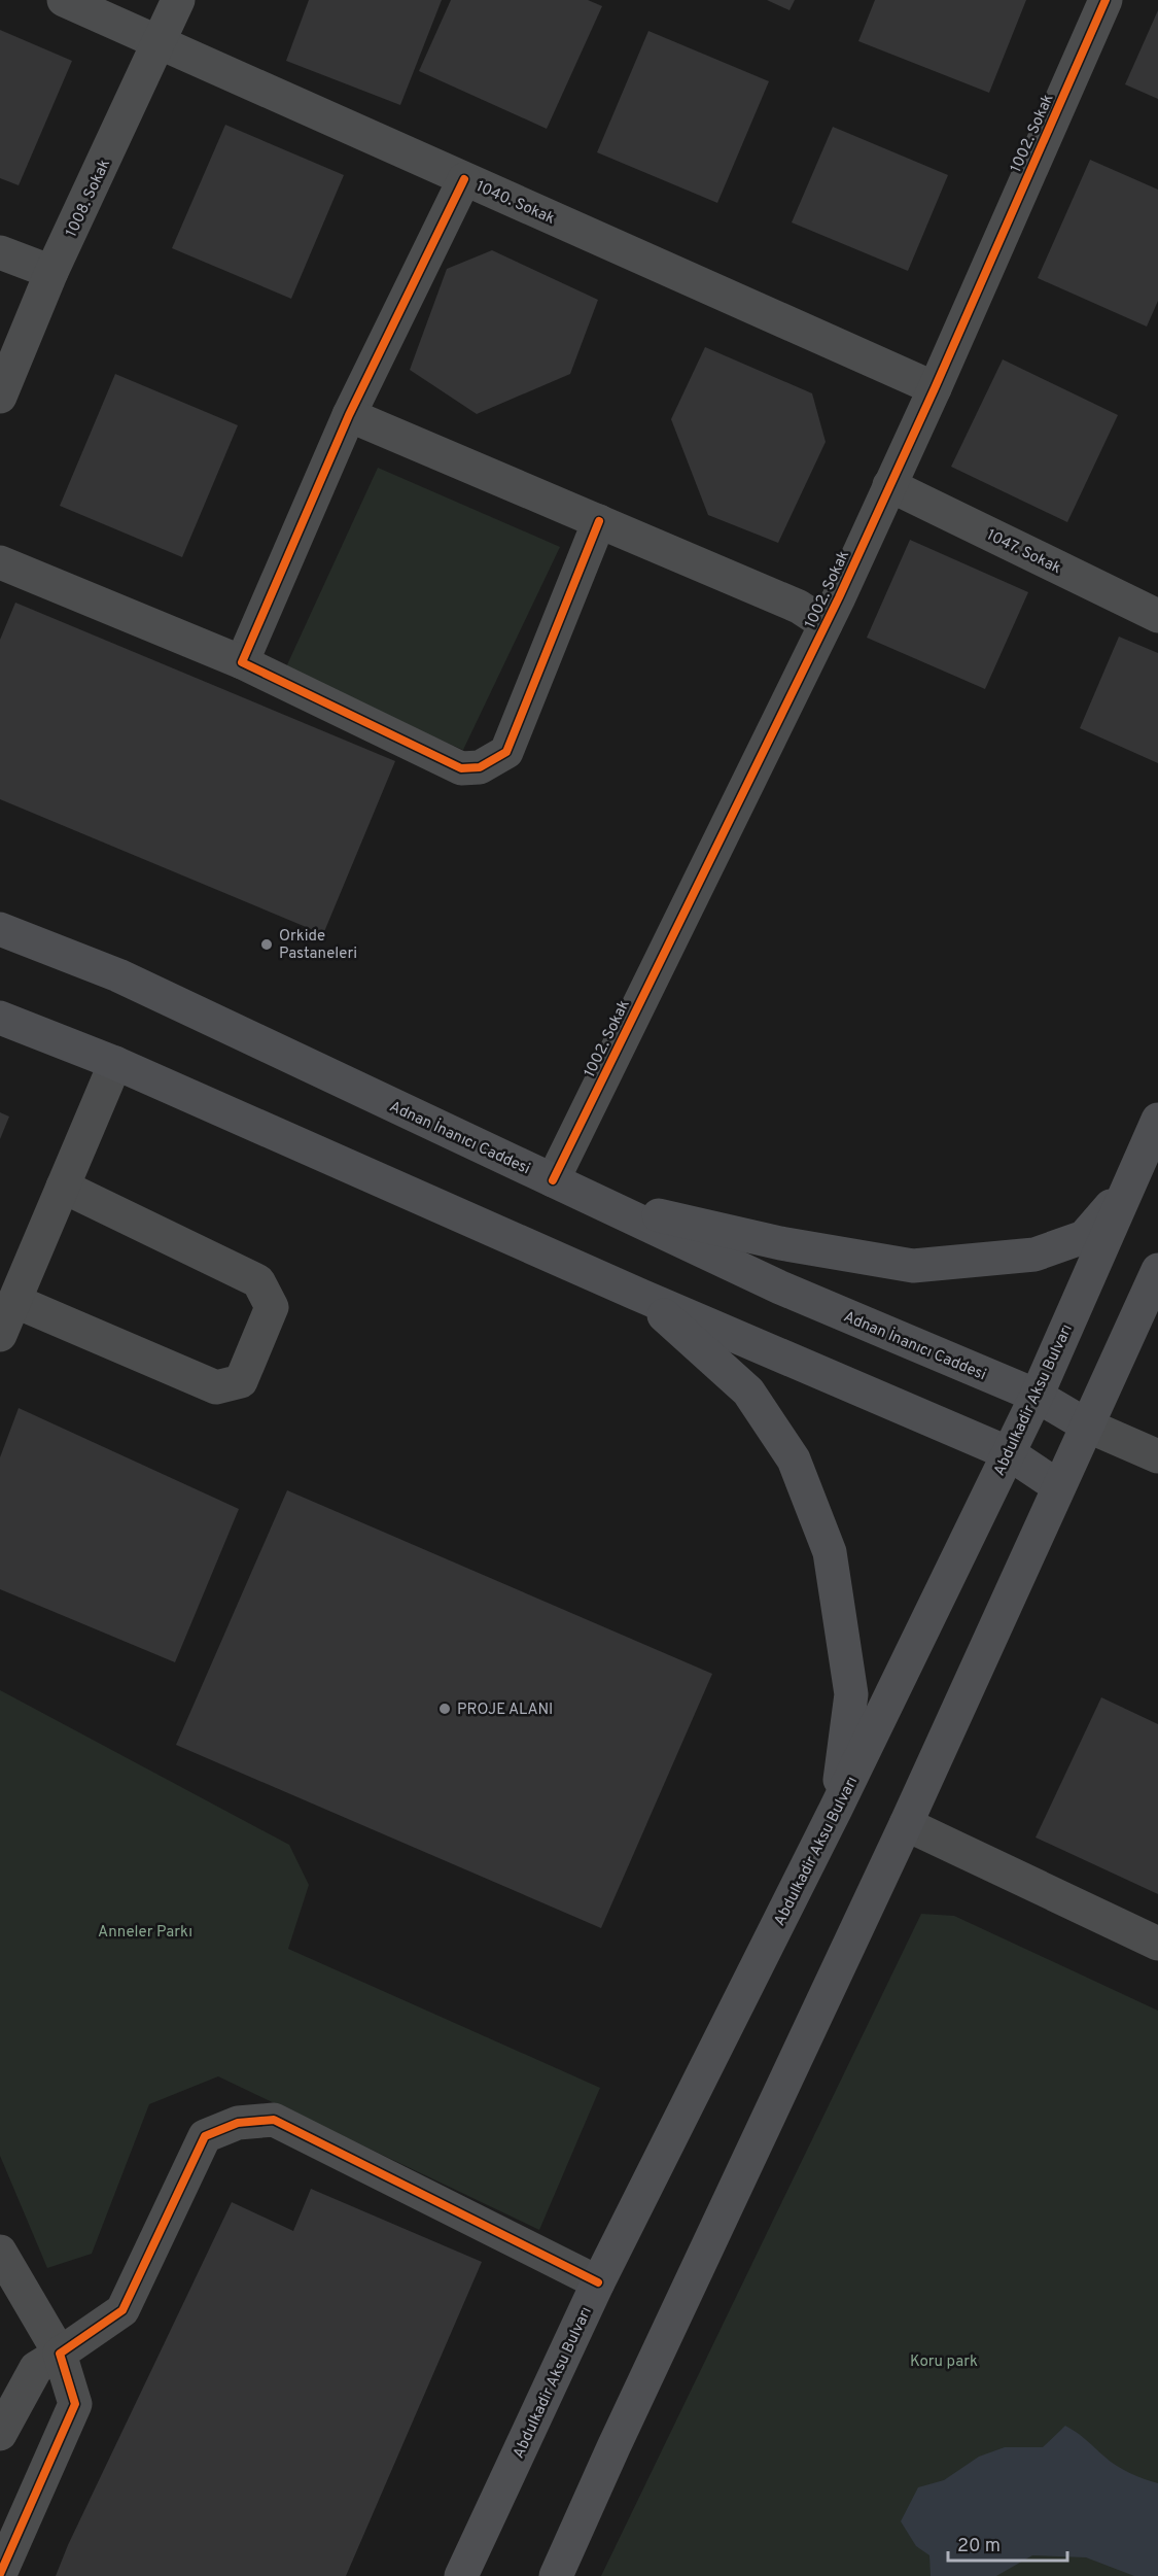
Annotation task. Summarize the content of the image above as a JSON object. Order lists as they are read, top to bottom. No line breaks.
{"streets":{"main road":["Adnan İnanıcı Caddesi","Abdulkadir Aksu Bulvarı"],"street":["1002. Sokak","1008. Sokak","1040. Sokak","1047. Sokak"]},"crossings":[["1002. Sokak","1040. Sokak"],["1002. Sokak","1047. Sokak"],["1002. Sokak","Adnan İnanıcı Caddesi"],["1008. Sokak","1040. Sokak"],["Adnan İnanıcı Caddesi","Abdulkadir Aksu Bulvarı"]],"parks":["Anneler Parkı","Koru park"],"places":["Orkide Pastaneleri","PROJE ALANI"],"scale_bar":"20 m"}
